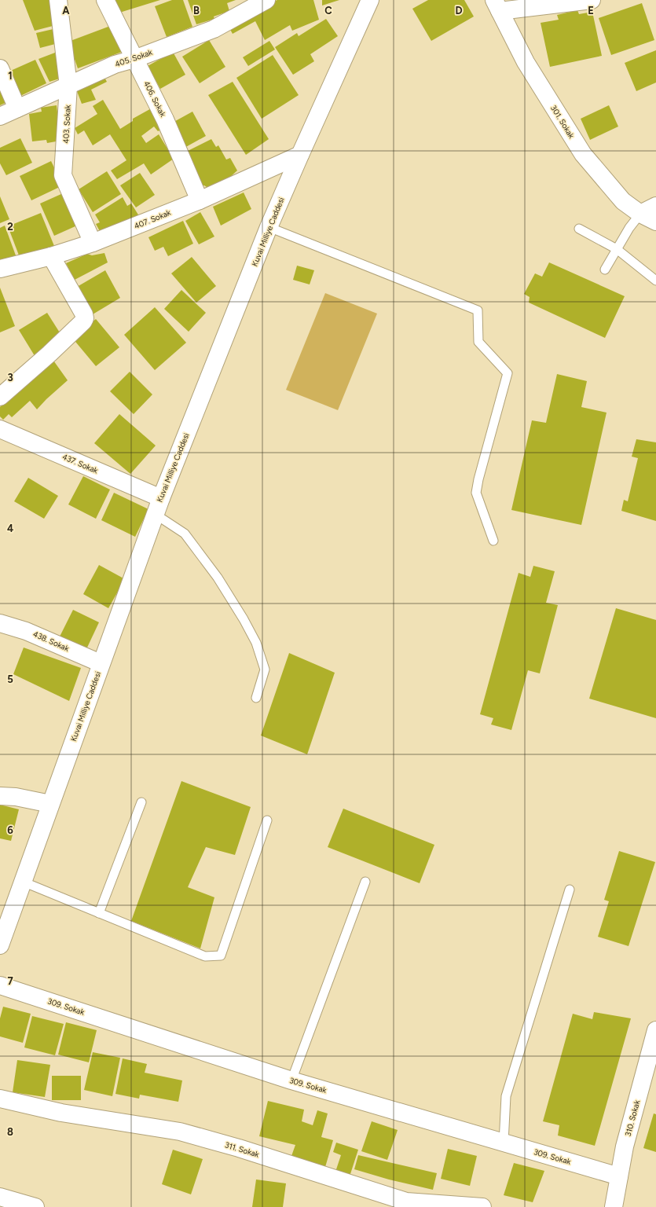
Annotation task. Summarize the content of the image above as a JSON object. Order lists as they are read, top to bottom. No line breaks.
{"streets":{"street":["405. Sokak","406. Sokak","301. Sokak","403. Sokak","407. Sokak","Kuvai Milliye Caddesi","437. Sokak","438. Sokak","309. Sokak","310. Sokak","311. Sokak"]},"crossings":[["405. Sokak","406. Sokak"],["405. Sokak","403. Sokak"],["406. Sokak","407. Sokak"],["403. Sokak","407. Sokak"],["407. Sokak","Kuvai Milliye Caddesi"],["Kuvai Milliye Caddesi","437. Sokak"],["Kuvai Milliye Caddesi","438. Sokak"],["309. Sokak","310. Sokak"]],"grid":{"columns":["A","B","C","D","E"],"rows":["1","2","3","4","5","6","7","8"]}}
